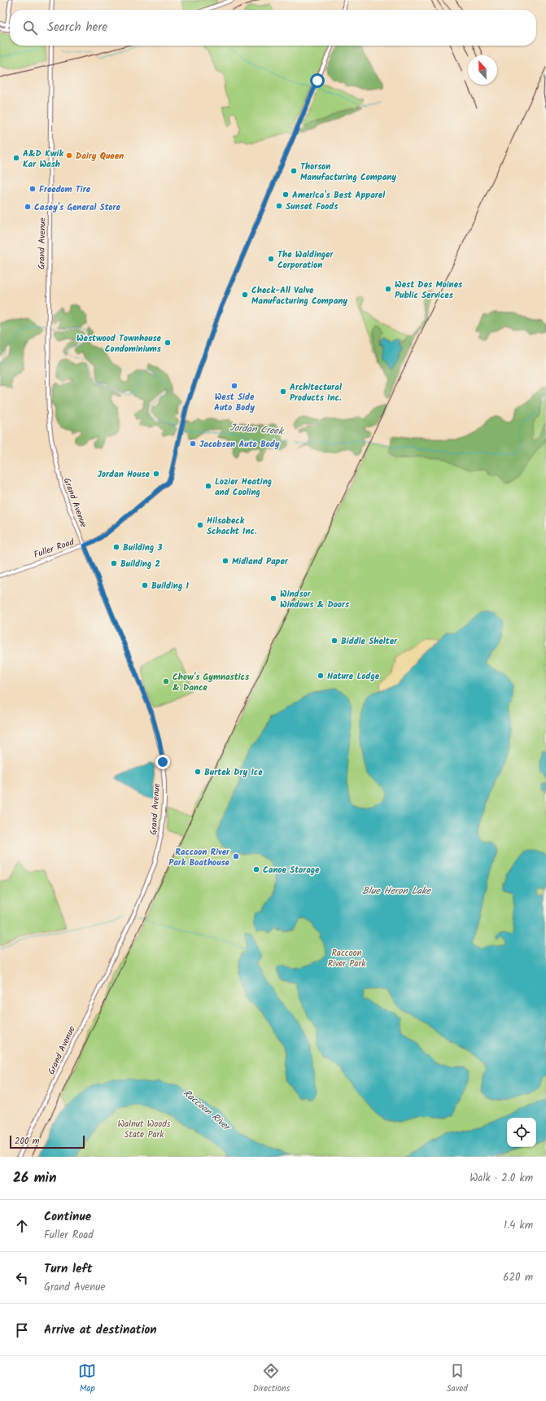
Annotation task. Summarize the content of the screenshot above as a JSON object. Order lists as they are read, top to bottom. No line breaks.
{"streets":{"main road":["Grand Avenue","Fuller Road"]},"crossings":[["Grand Avenue","Fuller Road"]],"water":["Jordan Creek","Blue Heron Lake","Raccoon River"],"parks":["Raccoon River Park","Walnut Woods State Park"],"places":["Dairy Queen","A&D Kwik Kar Wash","Thorson Manufacturing Company","Freedom Tire","America's Best Apparel","Sunset Foods","Casey's General Store","The Waldinger Corporation","West Des Moines Public Services","Check-All Valve Manufacturing Company","Westwood Townhouse Condominiums","West Side Auto Body","Architectural Products Inc.","Jacobsen Auto Body","Jordan House","Lozier Heating and Cooling","Hilsabeck Schacht Inc.","Building 3","Midland Paper","Building 2","Building 1","Windsor Windows & Doors","Biddle Shelter","Nature Lodge","Chow's Gymnastics & Dance","Burtek Dry Ice","Raccoon River Park Boathouse","Canoe Storage"],"scale_bar":"200 m","north":"top","page":{"search":"Search here","scale":"200 m","heading":["26 min","Walk · 2.0 km"],"list":[["Continue","Fuller Road","1.4 km"],["Turn left","Grand Avenue","620 m"],"Arrive at destination"],"nav":["Map","Directions","Saved"]}}
